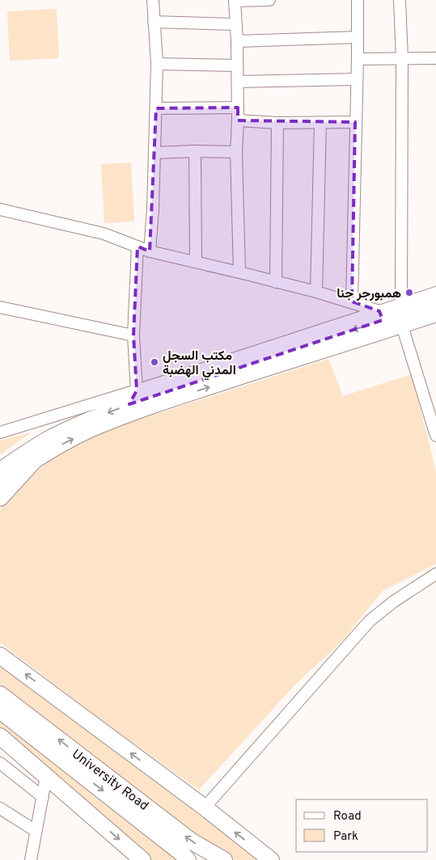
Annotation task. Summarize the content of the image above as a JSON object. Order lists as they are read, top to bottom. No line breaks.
{"streets":{"highway":["University Road"]},"places":["همبورجر جنا","مكتب السجل المدني الهضبة"],"legend":["Road","Park"]}
